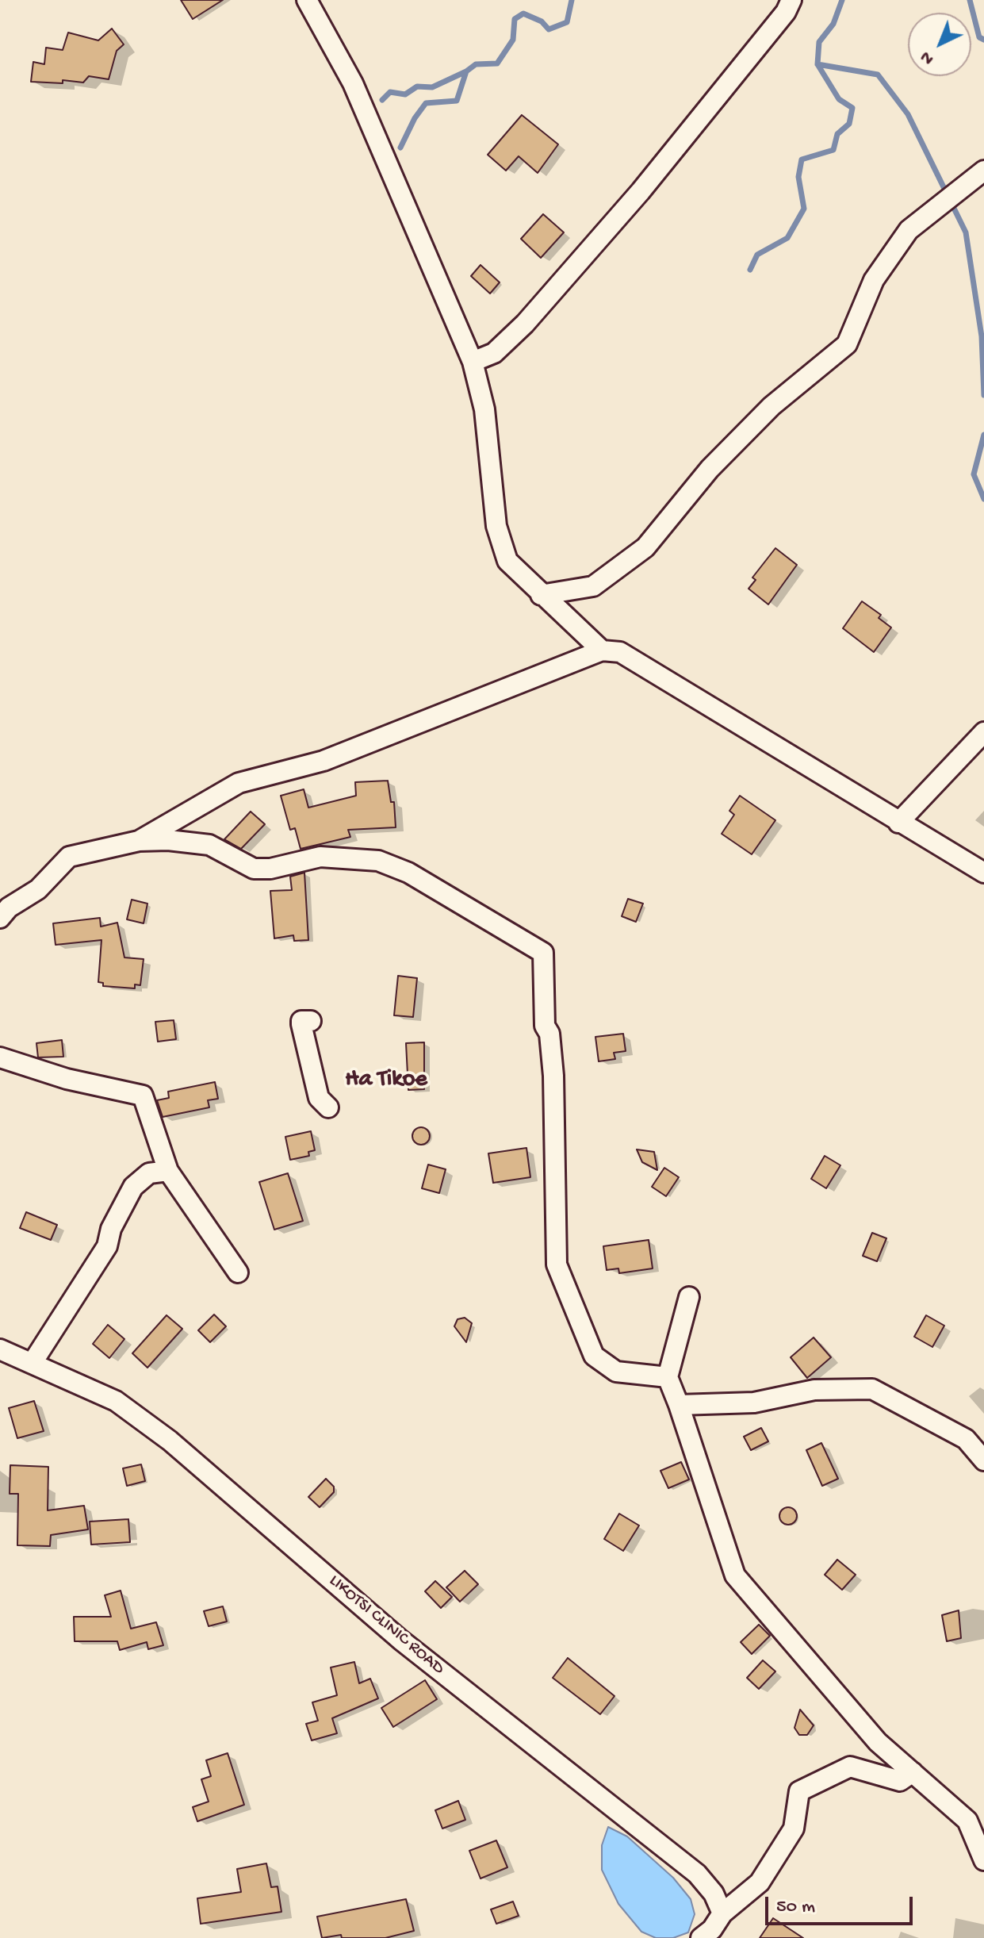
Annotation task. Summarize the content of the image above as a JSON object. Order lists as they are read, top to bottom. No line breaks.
{"streets":{"street":["LIKOTSI CLINIC ROAD"]},"districts":["Ha Tikoe"],"scale_bar":"50 m","north":"bottom left"}
